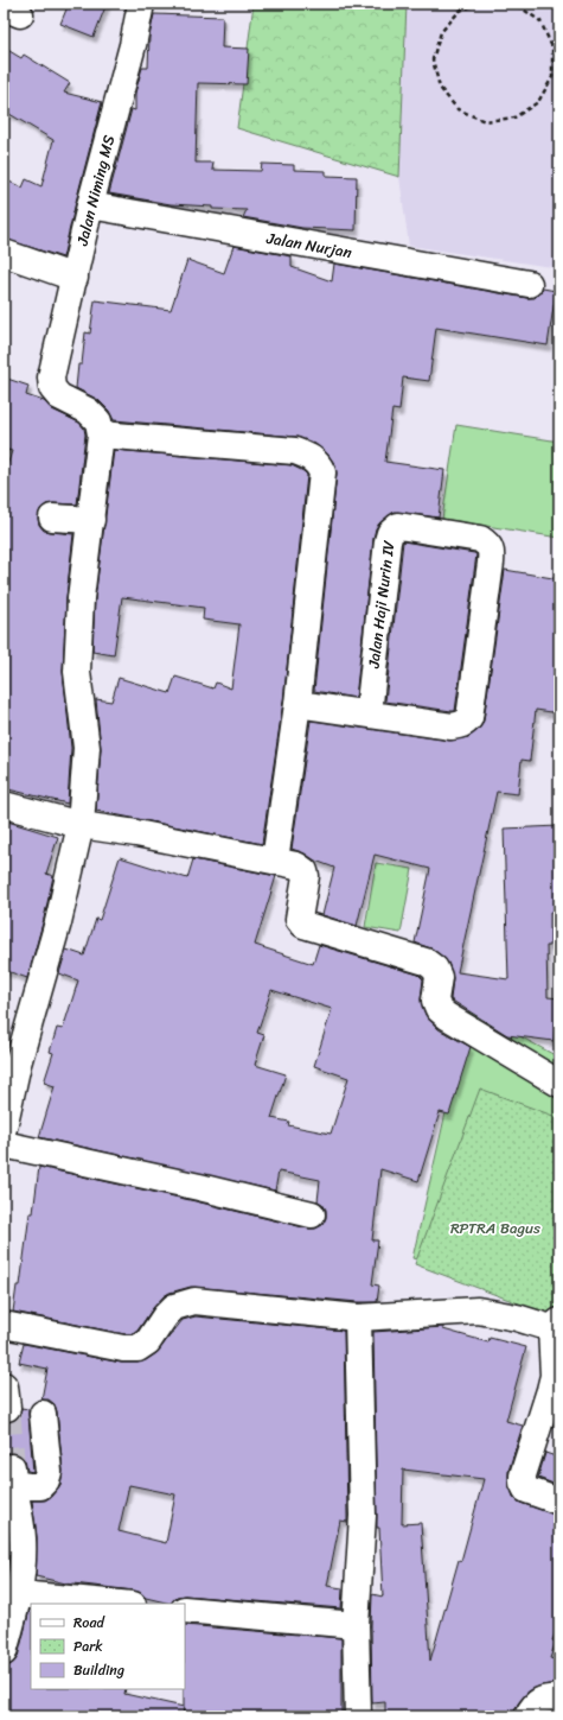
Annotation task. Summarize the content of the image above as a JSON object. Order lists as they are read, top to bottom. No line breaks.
{"streets":{"street":["Jalan Niming MS","Jalan Nurjan","Jalan Haji Nurin IV"]},"crossings":[["Jalan Niming MS","Jalan Nurjan"]],"parks":["RPTRA Bagus"],"legend":["Road","Park","Building"]}
